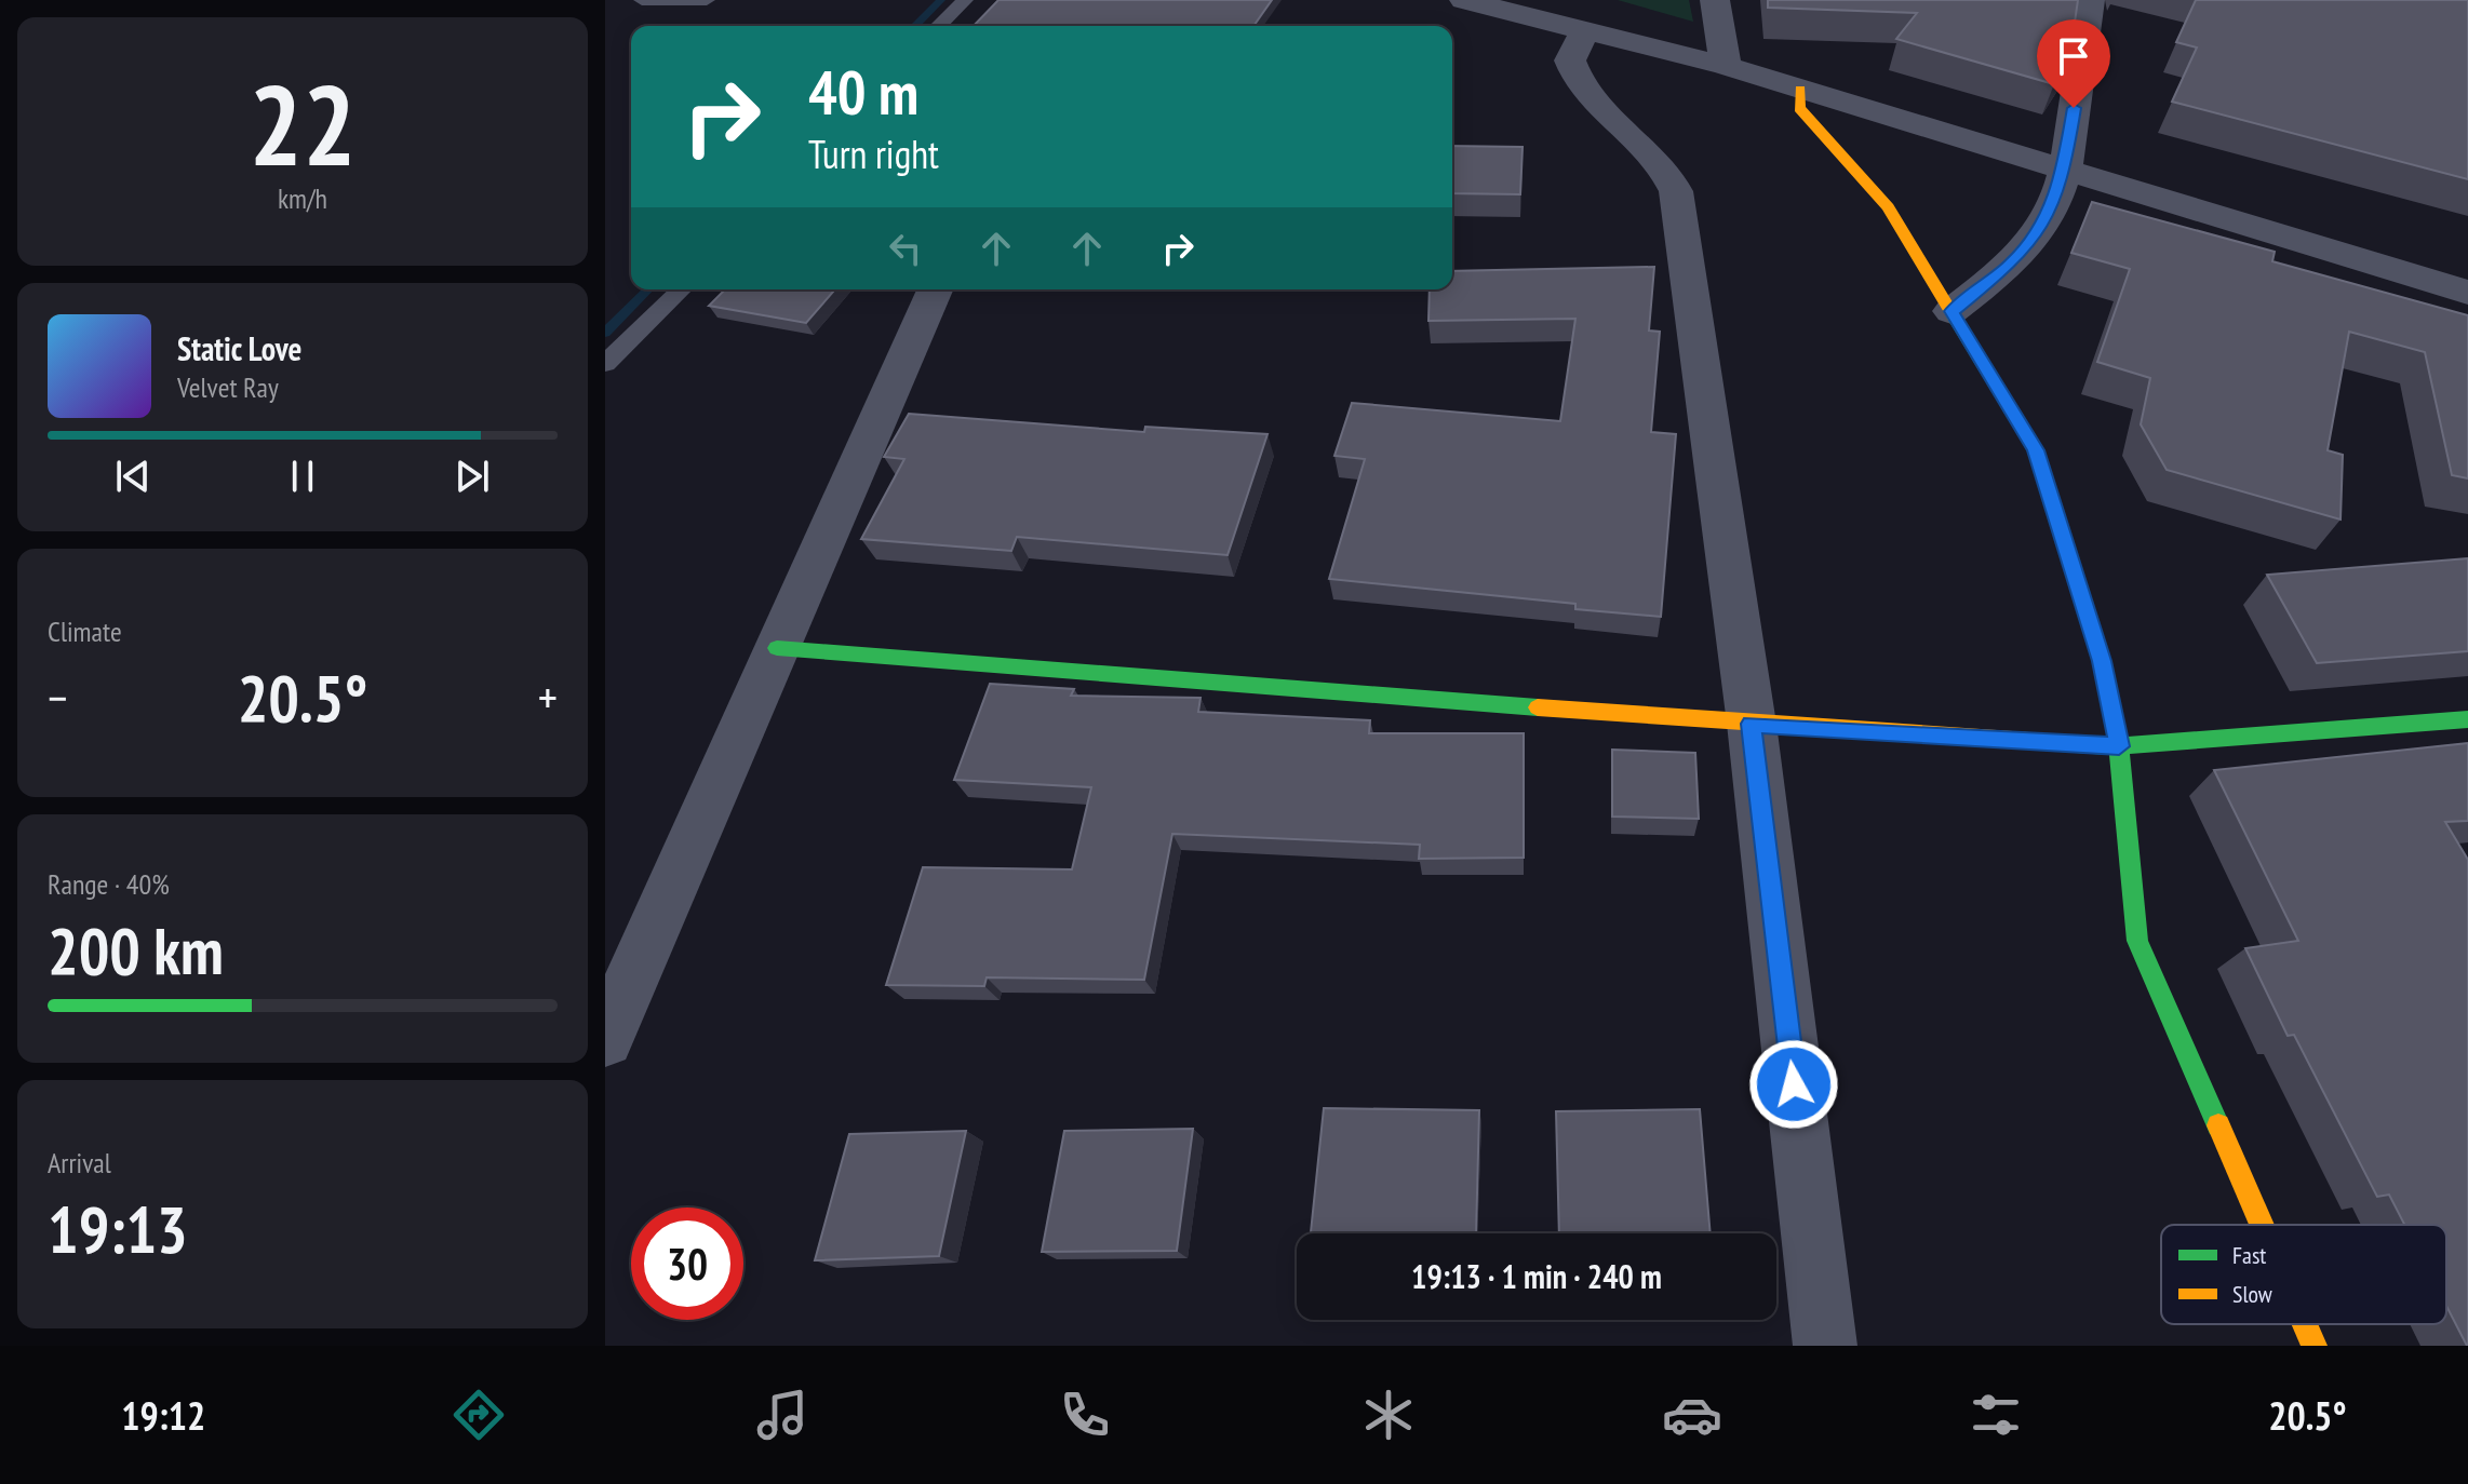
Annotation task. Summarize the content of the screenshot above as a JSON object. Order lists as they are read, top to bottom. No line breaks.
{"legend":["Fast","Slow"],"page":{"tile":[["22","km/h"],"Climate",["Range · 40%","200 km"],["Arrival","19:13"]],"turn":["40 m","Turn right"],"song":["Static Love","Velvet Ray"],"heat":["−","20.5°","+"],"limit":"30","trip":"19:13 · 1 min · 240 m","tabs":["19:12","20.5°"]}}
